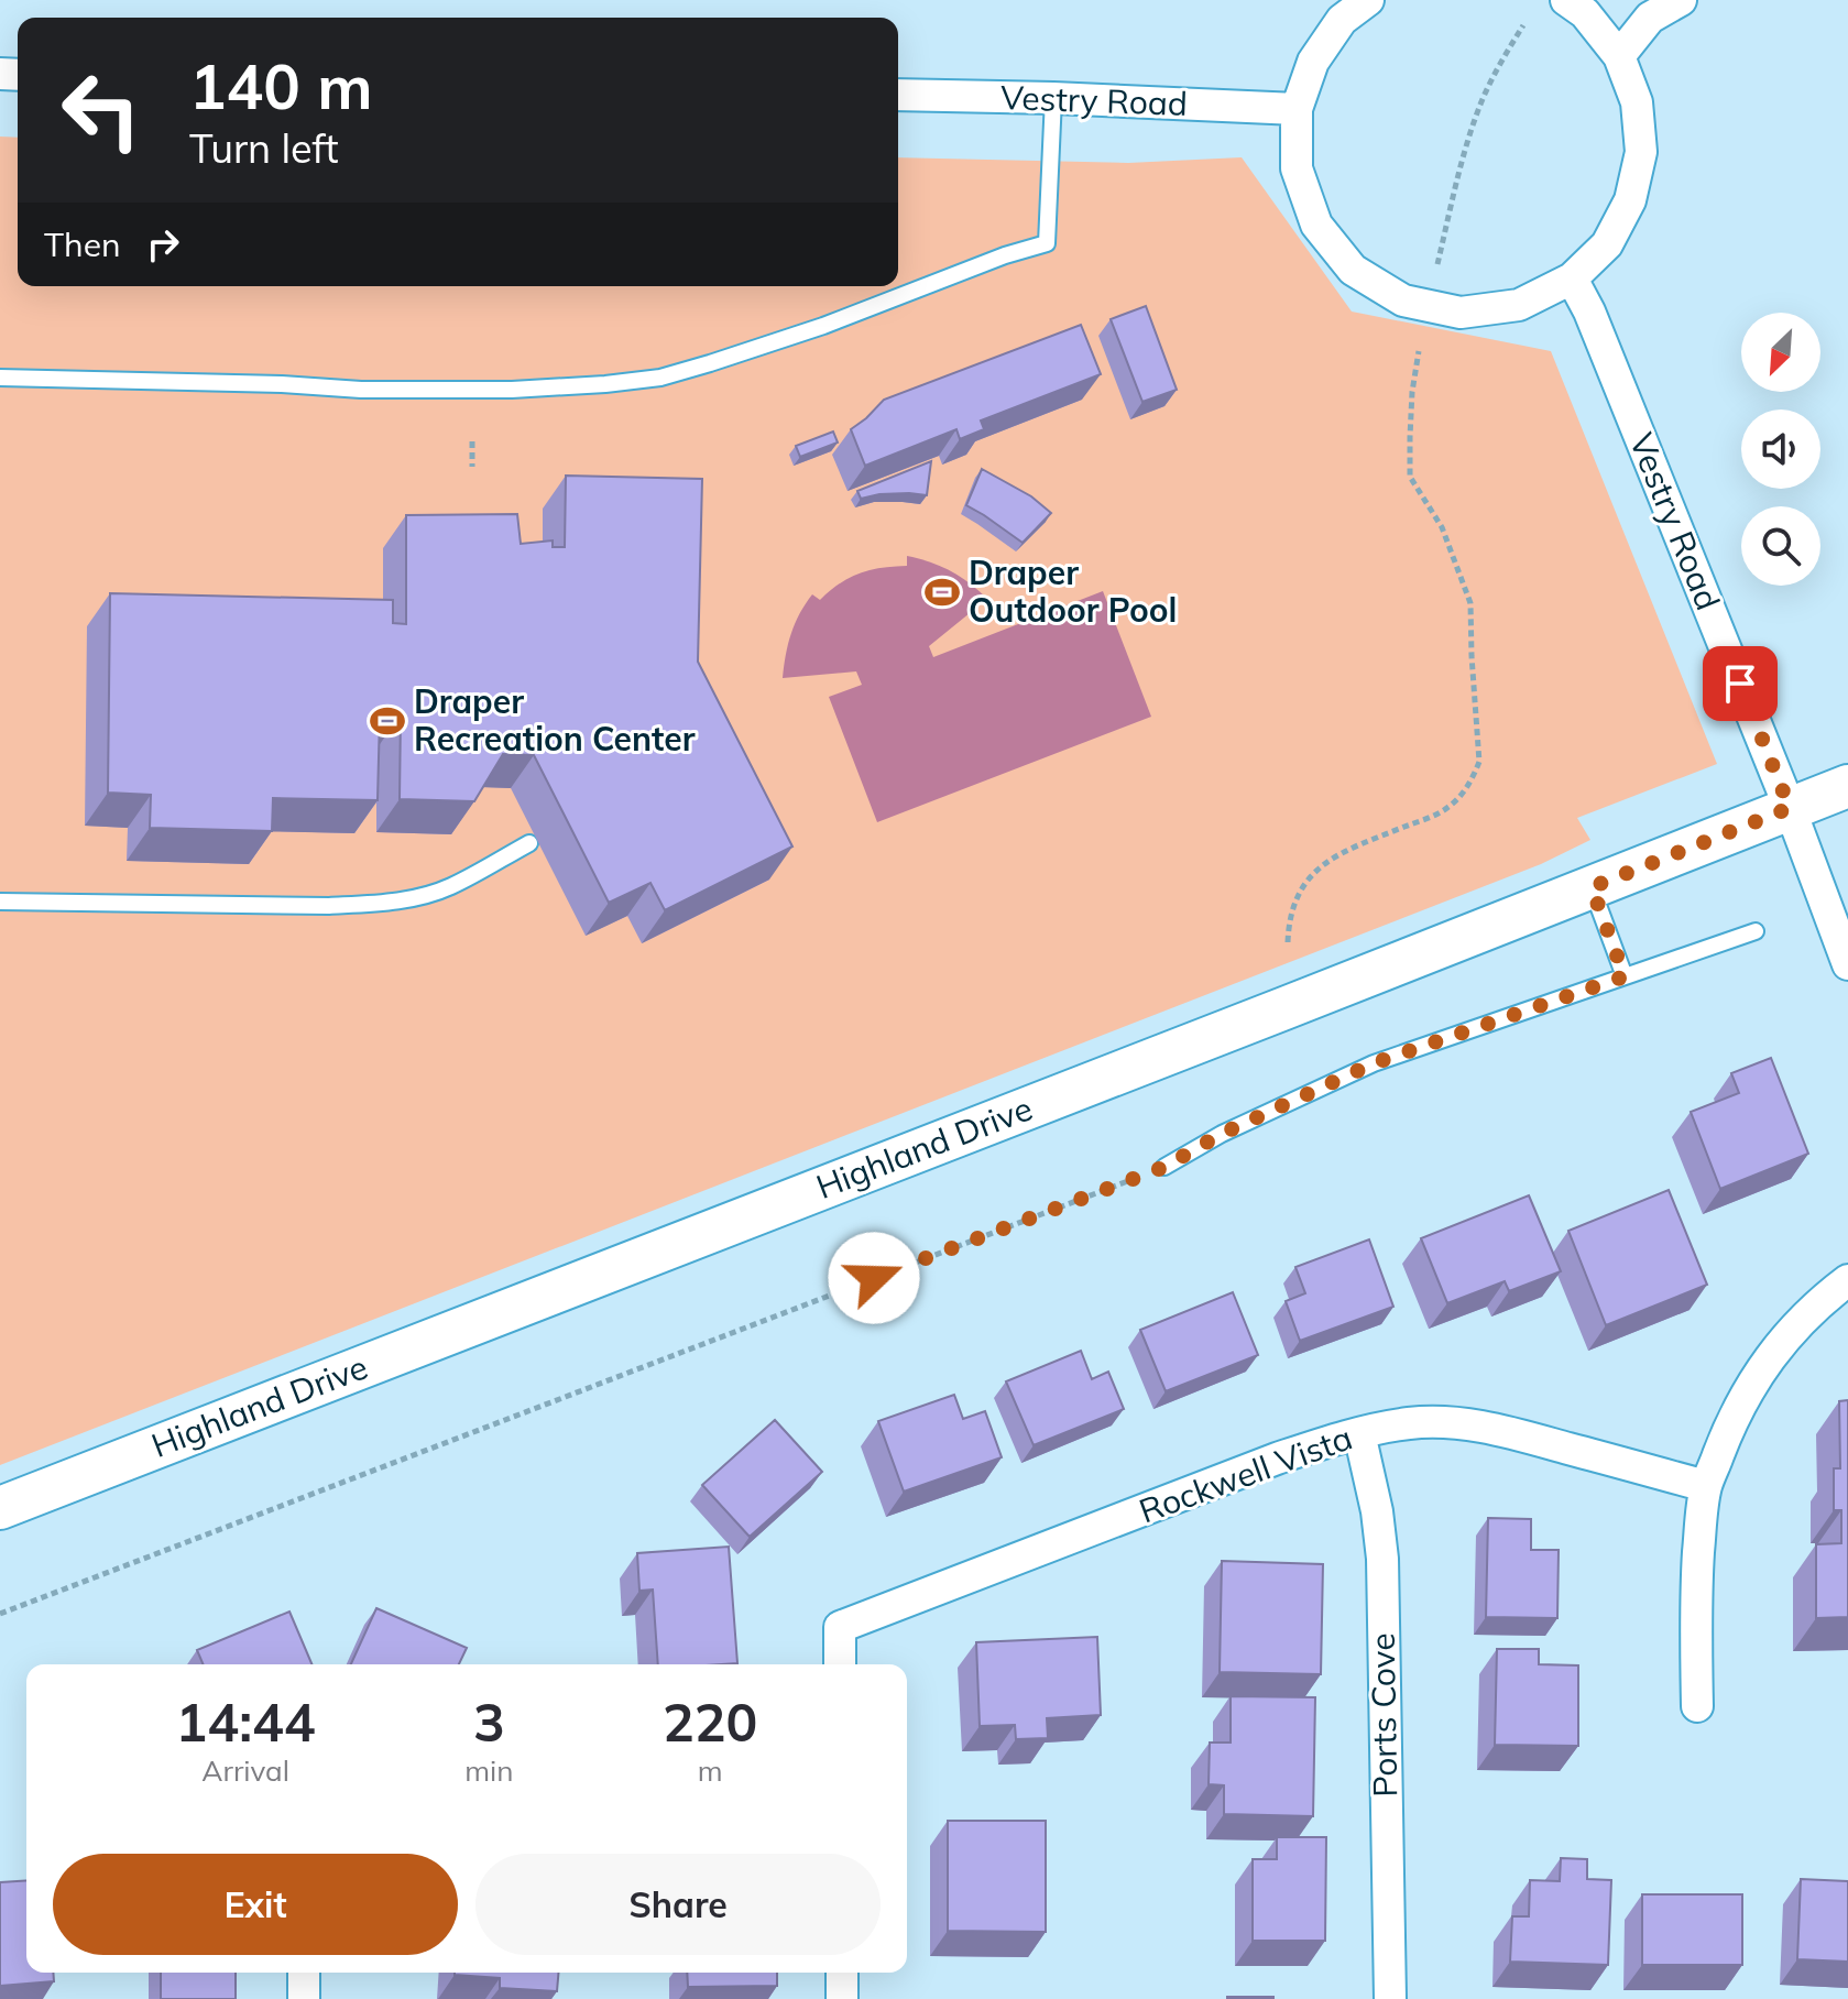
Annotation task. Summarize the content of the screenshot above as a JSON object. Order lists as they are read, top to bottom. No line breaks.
{"streets":{"main road":["Highland Drive"],"street":["Vestry Road","Rockwell Vista","Ports Cove"]},"crossings":[["Vestry Road","Highland Drive"],["Rockwell Vista","Ports Cove"]],"places":{"sports":["Draper Outdoor Pool","Draper Recreation Center"]},"north":"bottom left","page":{"turn":["140 m","Turn left"],"then":"Then","eta":["14:44","Arrival","3","min","220","m"],"buttons":["Exit","Share"]}}
